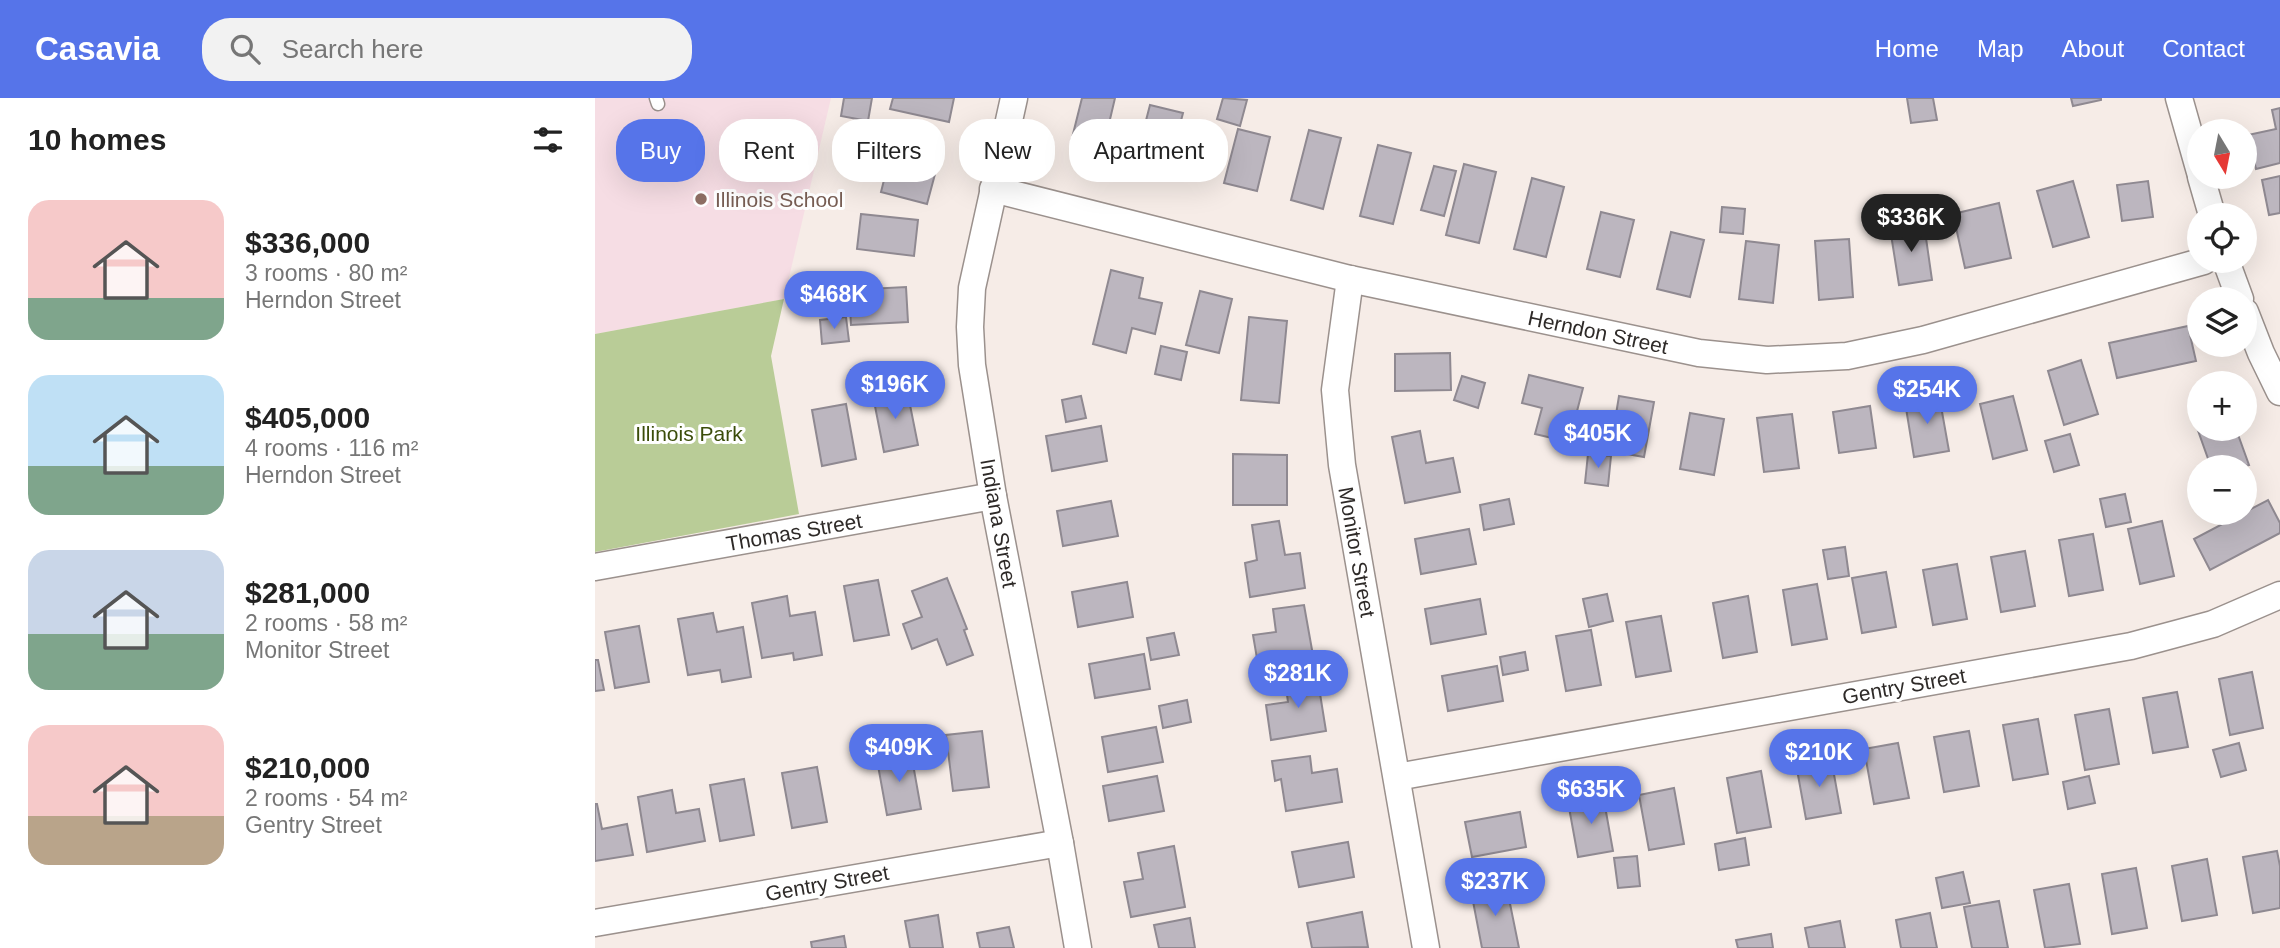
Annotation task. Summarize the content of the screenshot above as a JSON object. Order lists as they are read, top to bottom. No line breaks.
{"streets":{"street":["Herndon Street","Indiana Street","Thomas Street","Monitor Street","Gentry Street"]},"crossings":[["Herndon Street","Indiana Street"],["Herndon Street","Monitor Street"],["Indiana Street","Thomas Street"],["Indiana Street","Gentry Street"],["Monitor Street","Gentry Street"]],"parks":["Illinois Park"],"places":["Illinois School"],"north":"bottom","page":{"header":"Casavia","search":"Search here","nav":["Home","Map","About","Contact"],"heading":"10 homes","map_buttons":["+","−"],"chip":["Buy","Rent","Filters","New","Apartment"],"list":[{"name":"$336,000","note":"3 rooms · 80 m² · Herndon Street"},{"name":"$405,000","note":"4 rooms · 116 m² · Herndon Street"},{"name":"$281,000","note":"2 rooms · 58 m² · Monitor Street"},{"name":"$210,000","note":"2 rooms · 54 m² · Gentry Street"}],"price":["$336K","$468K","$196K","$254K","$405K","$281K","$409K","$210K","$635K","$237K"]}}
